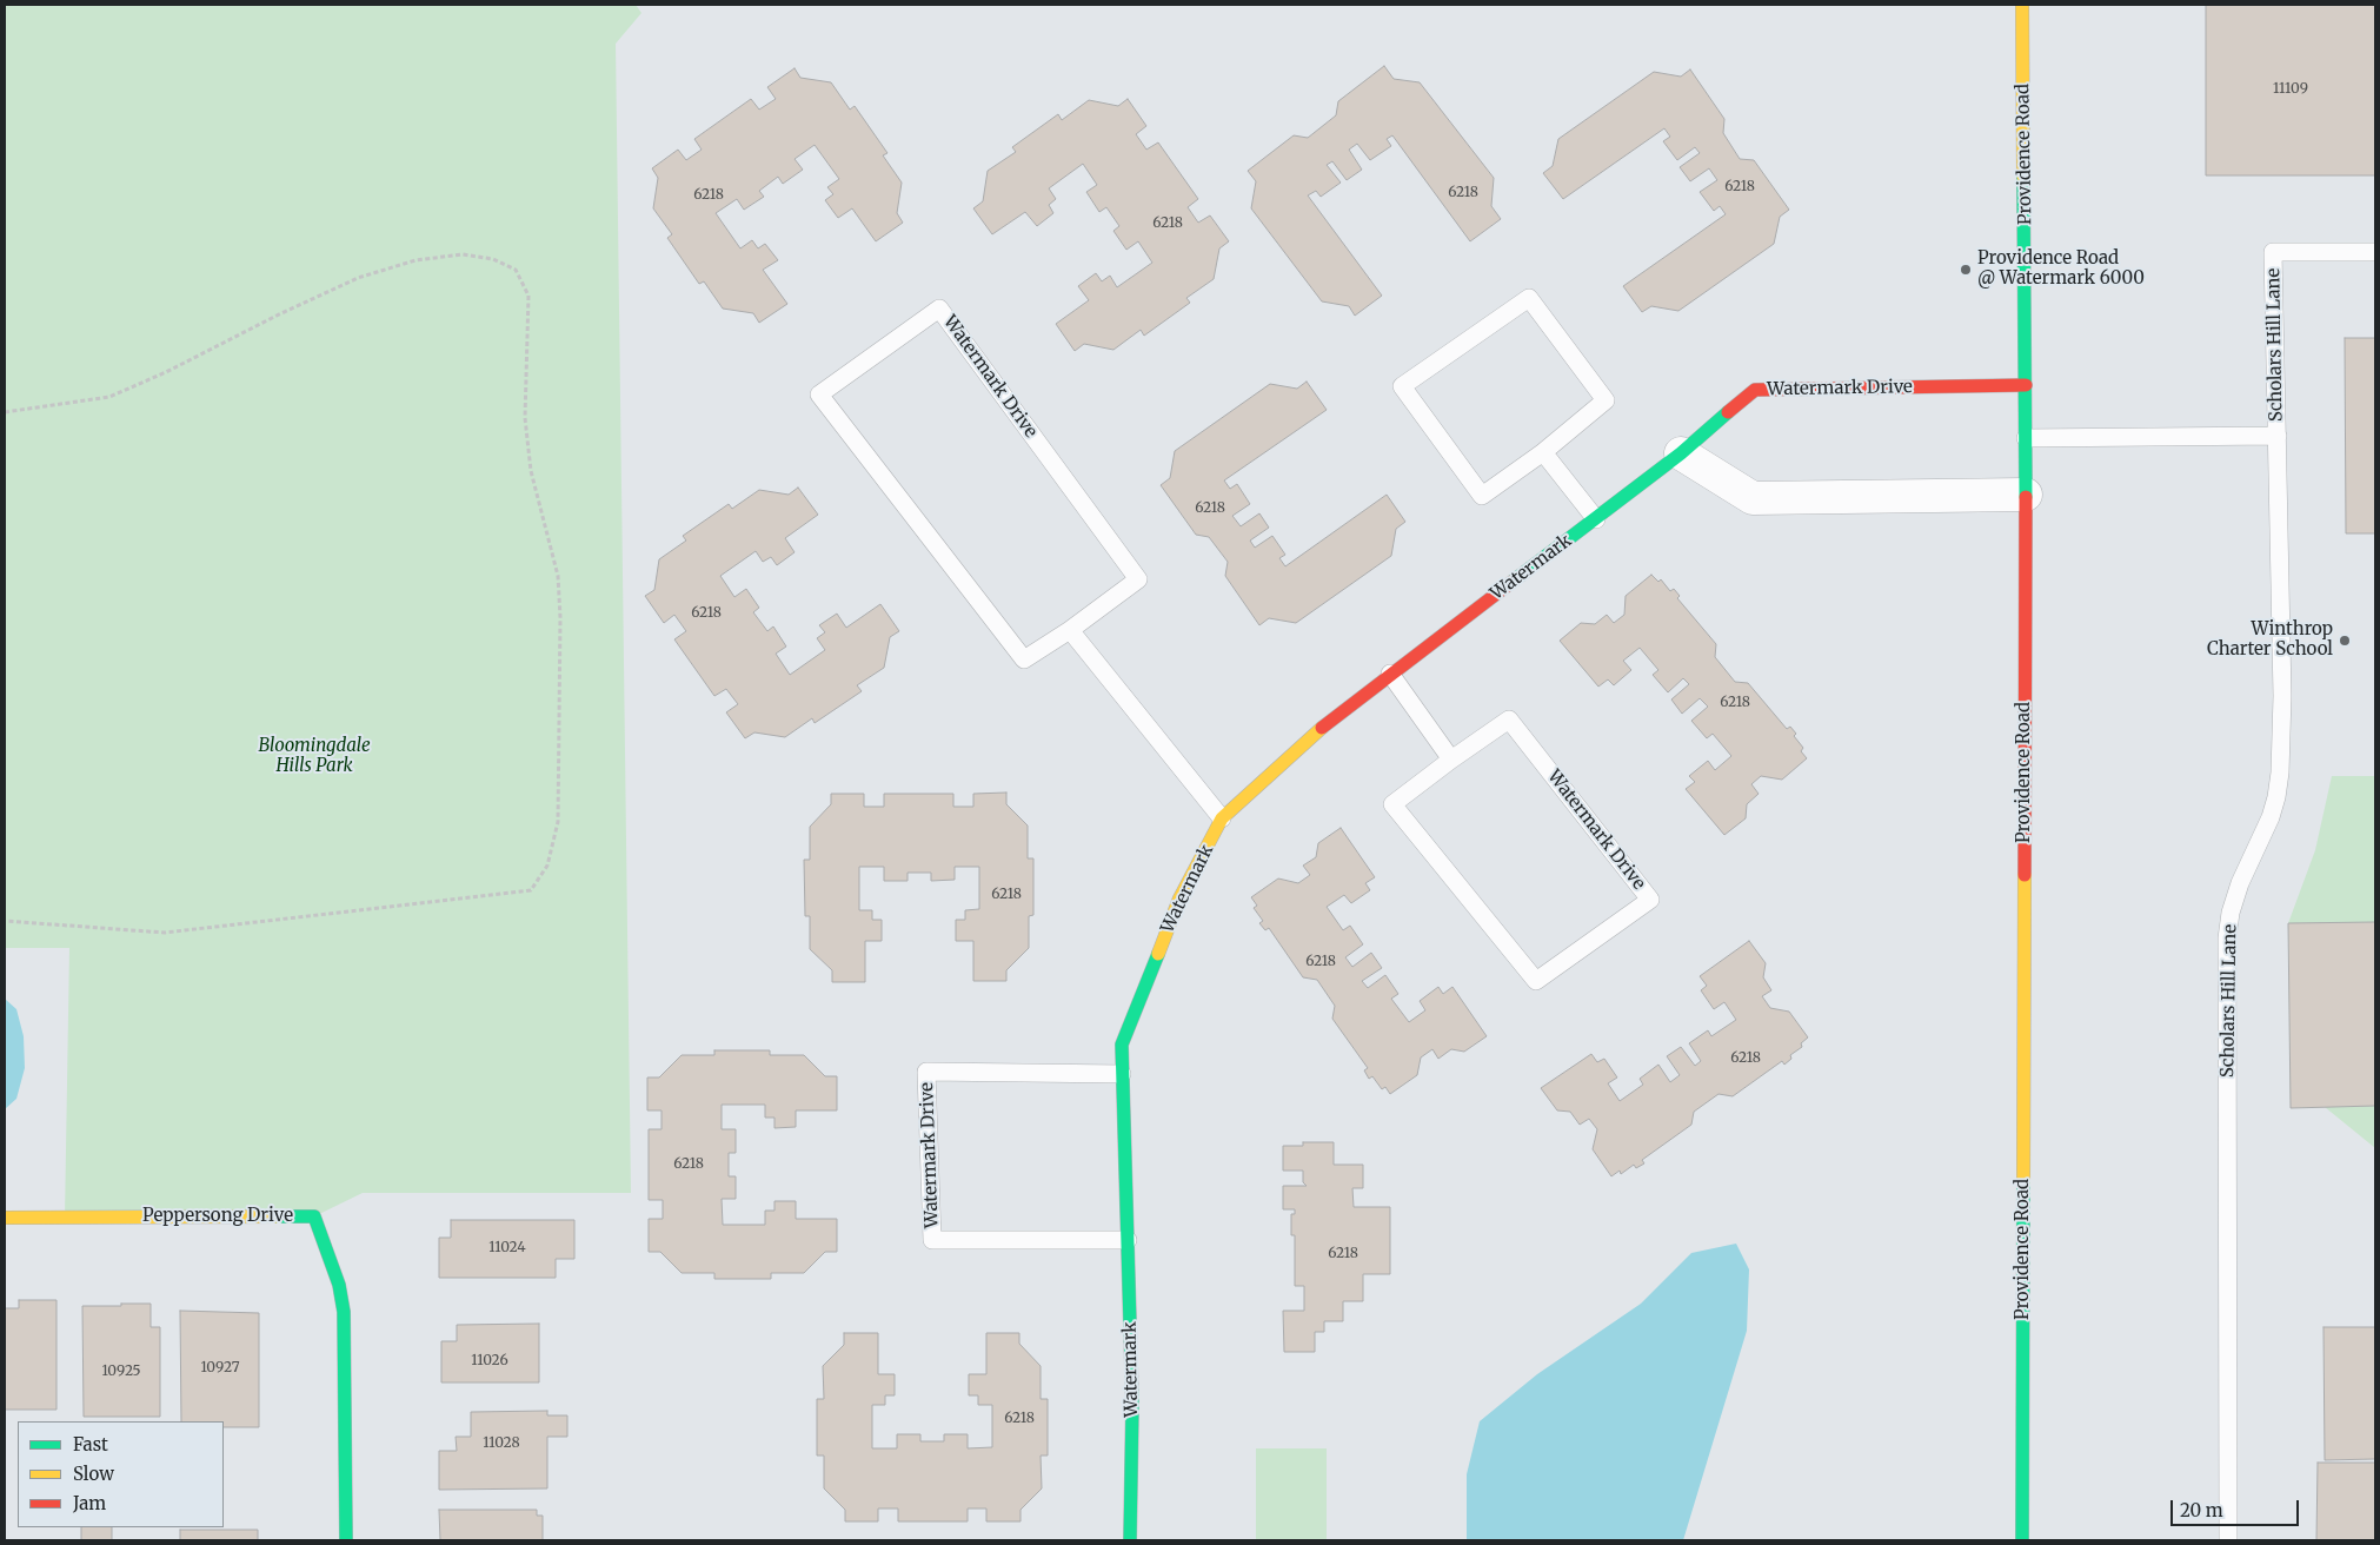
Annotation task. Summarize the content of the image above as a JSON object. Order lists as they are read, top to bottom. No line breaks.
{"streets":{"street":["Providence Road","Watermark Drive","Watermark","Peppersong Drive"],"lane":["Scholars Hill Lane"]},"crossings":[["Providence Road","Scholars Hill Lane"],["Providence Road","Watermark Drive"],["Watermark Drive","Watermark"]],"parks":["Bloomingdale Hills Park"],"places":["Providence Road @ Watermark 6000","Winthrop Charter School"],"house_numbers":["11109","6218","6218","6218","6218","6218","6218","6218","6218","6218","6218","6218","11024","6218","11026","10927","10925","6218","11028"],"legend":["Fast","Slow","Jam"],"scale_bar":"20 m"}
